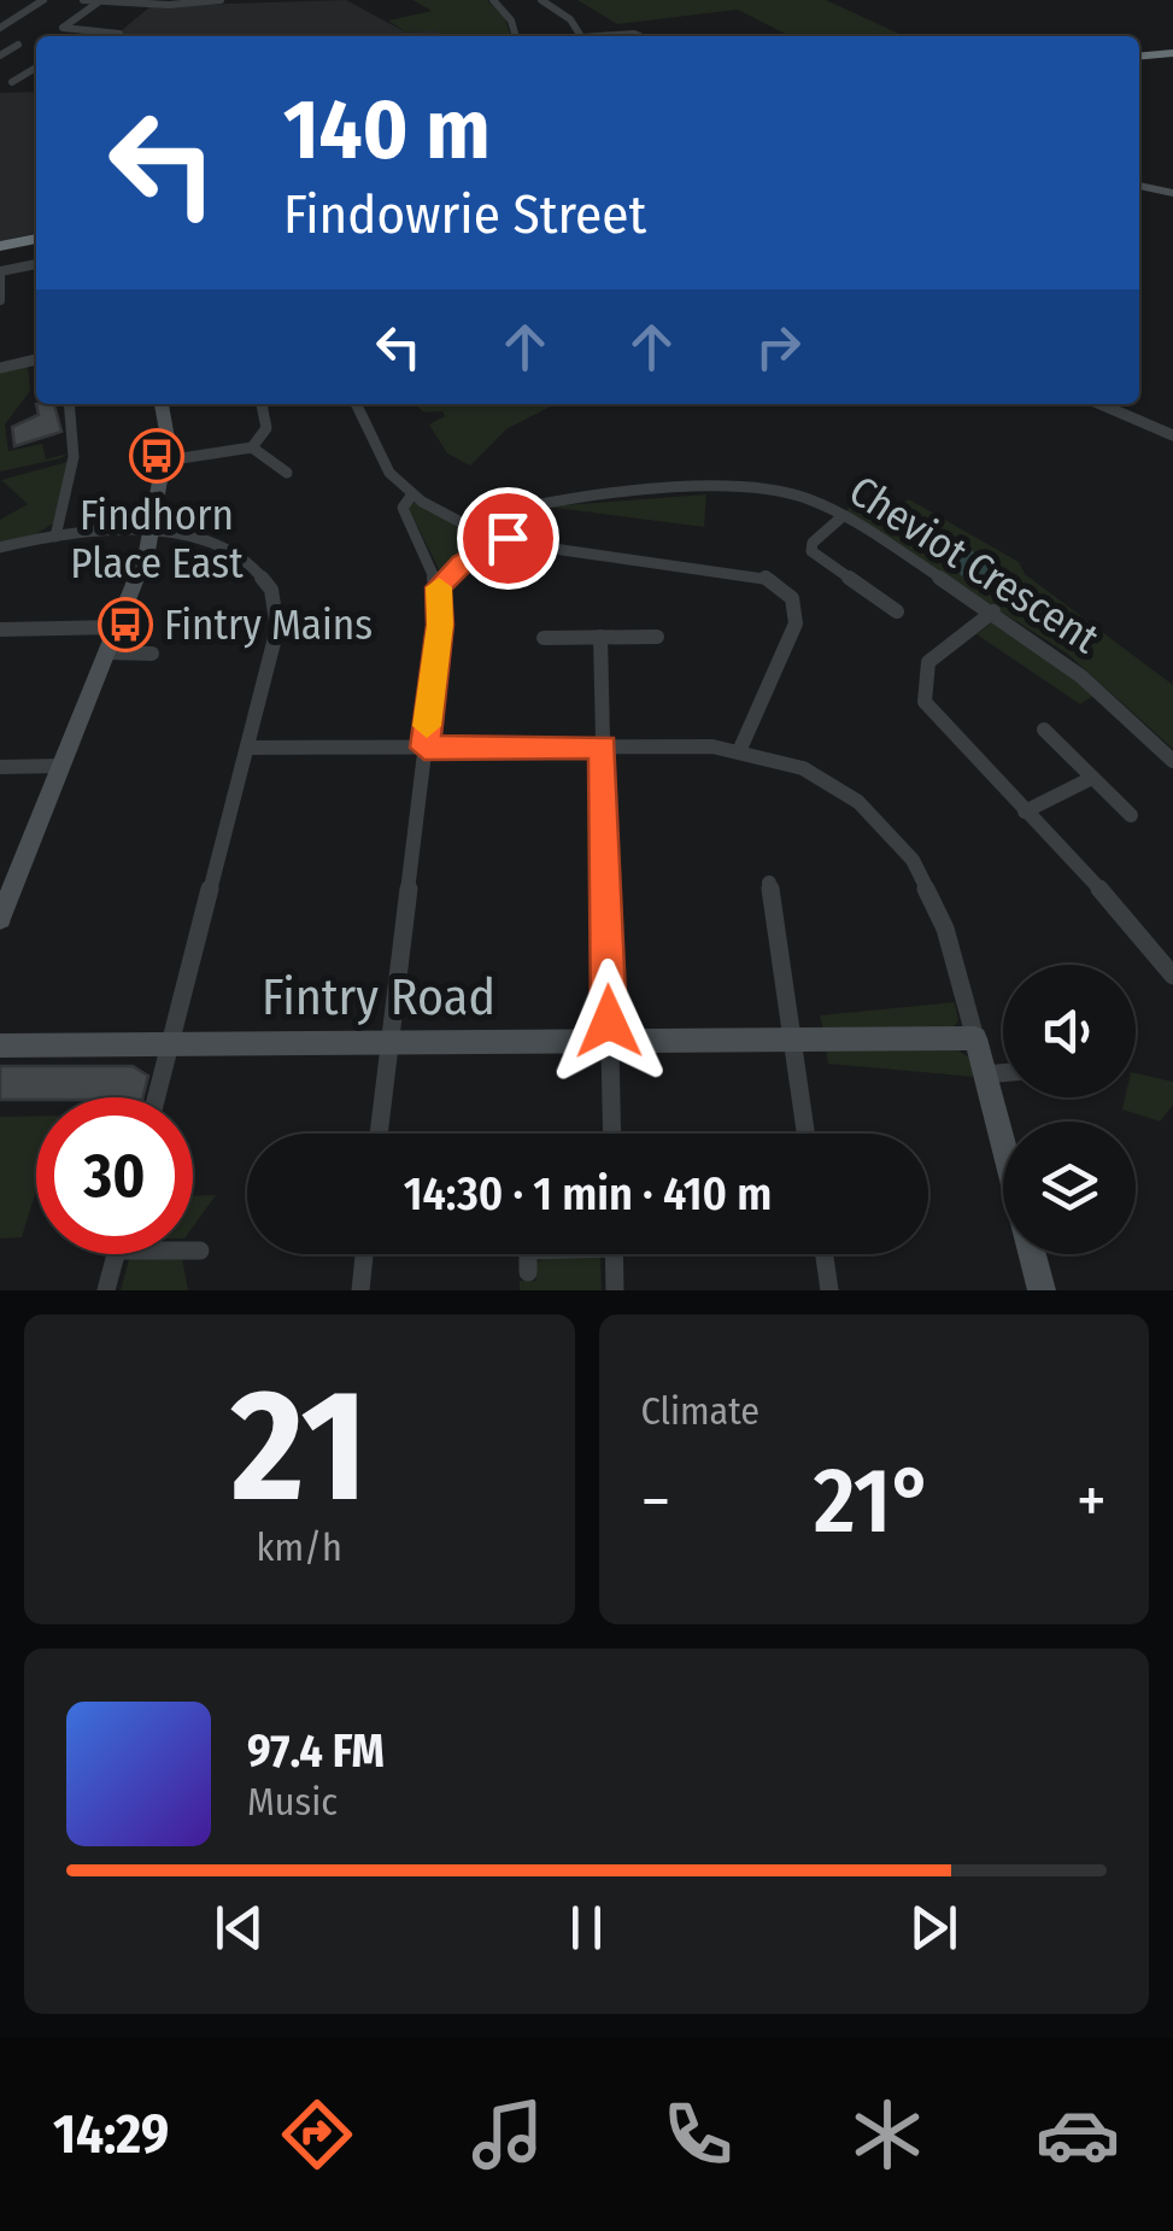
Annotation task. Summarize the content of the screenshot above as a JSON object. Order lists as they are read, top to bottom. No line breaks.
{"streets":{"street":["Cheviot Crescent","Fintry Road"]},"places":{"bus stop":["Findhorn Place East","Fintry Mains"]},"page":{"turn":["140 m","Findowrie Street"],"limit":"30","trip":"14:30 · 1 min · 410 m","tile":[["21","km/h"],"Climate"],"heat":["−","21°","+"],"song":["97.4 FM","Music"],"tabs":"14:29"}}
